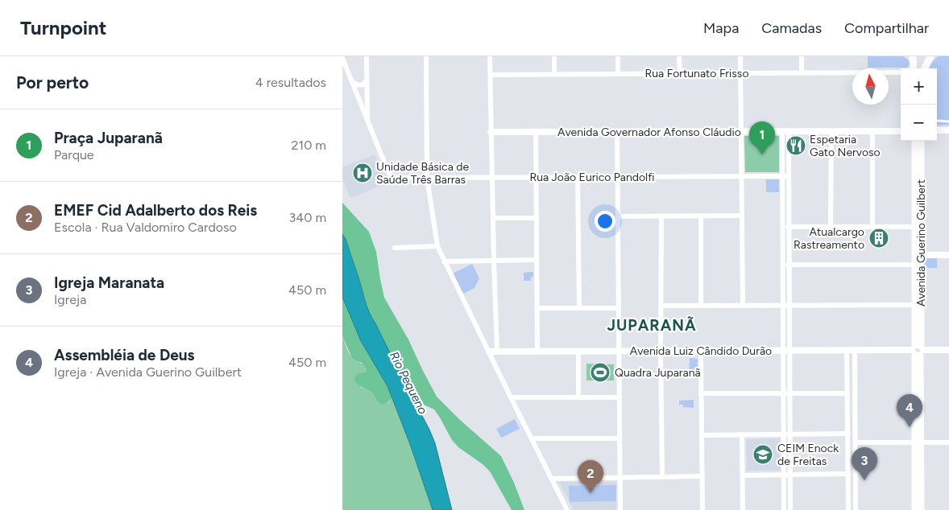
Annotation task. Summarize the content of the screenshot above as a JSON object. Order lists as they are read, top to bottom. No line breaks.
{"streets":{"main road":["Avenida Guerino Guilbert"],"street":["Rua Fortunato Frisso","Avenida Governador Afonso Cláudio","Rua João Eurico Pandolfi","Avenida Luiz Cândido Durão"]},"crossings":[["Avenida Guerino Guilbert","Avenida Luiz Cândido Durão"]],"districts":["JUPARANÃ"],"water":["Rio Pequeno"],"places":{"restaurant":["Espetaria Gato Nervoso"],"hospital":["Unidade Básica de Saúde Três Barras"],"building":["Atualcargo Rastreamento"],"sports":["Quadra Juparanã"],"school or university":["CEIM Enock de Freitas"]},"north":"top","page":{"header":"Turnpoint","nav":["Mapa","Camadas","Compartilhar"],"heading":["Por perto","4 resultados"],"map_buttons":["+","−"],"list":[{"mark":"1","name":"Praça Juparanã","note":"Parque","value":"210 m"},{"mark":"2","name":"EMEF Cid Adalberto dos Reis","note":"Escola · Rua Valdomiro Cardoso","value":"340 m"},{"mark":"3","name":"Igreja Maranata","note":"Igreja","value":"450 m"},{"mark":"4","name":"Assembléia de Deus","note":"Igreja · Avenida Guerino Guilbert","value":"450 m"}],"pins":["1","4","3","2"]}}
